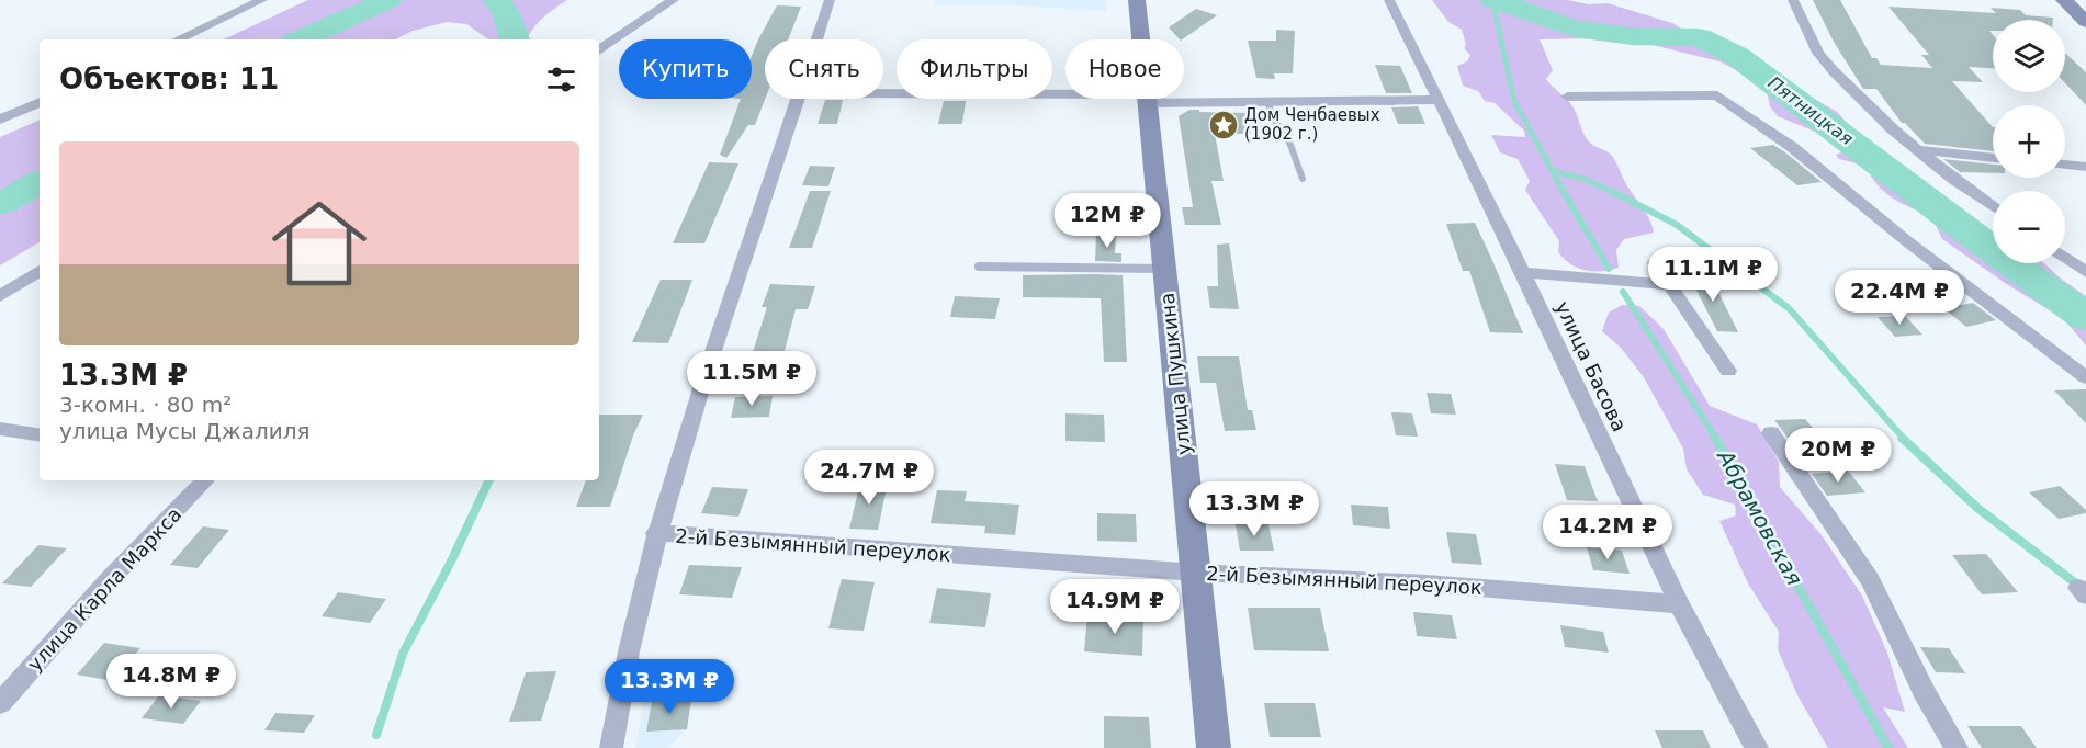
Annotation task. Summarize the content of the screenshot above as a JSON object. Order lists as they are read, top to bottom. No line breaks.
{"streets":{"street":["улица Басова","улица Пушкина","2-й Безымянный переулок","улица Карла Маркса"]},"crossings":[["улица Басова","2-й Безымянный переулок"],["улица Пушкина","2-й Безымянный переулок"]],"water":["Пятницкая","Абрамовская"],"places":{"place":["Дом Ченбаевых (1902 г.)"]},"page":{"map_buttons":["+","−"],"chip":["Купить","Снять","Фильтры","Новое"],"heading":"Объектов: 11","list":[{"name":"13.3M ₽","note":"3-комн. · 80 m² · улица Мусы Джалиля"}],"price":["12M ₽","11.1M ₽","22.4M ₽","11.5M ₽","20M ₽","24.7M ₽","13.3M ₽","14.2M ₽","14.9M ₽","14.8M ₽","13.3M ₽"]}}
